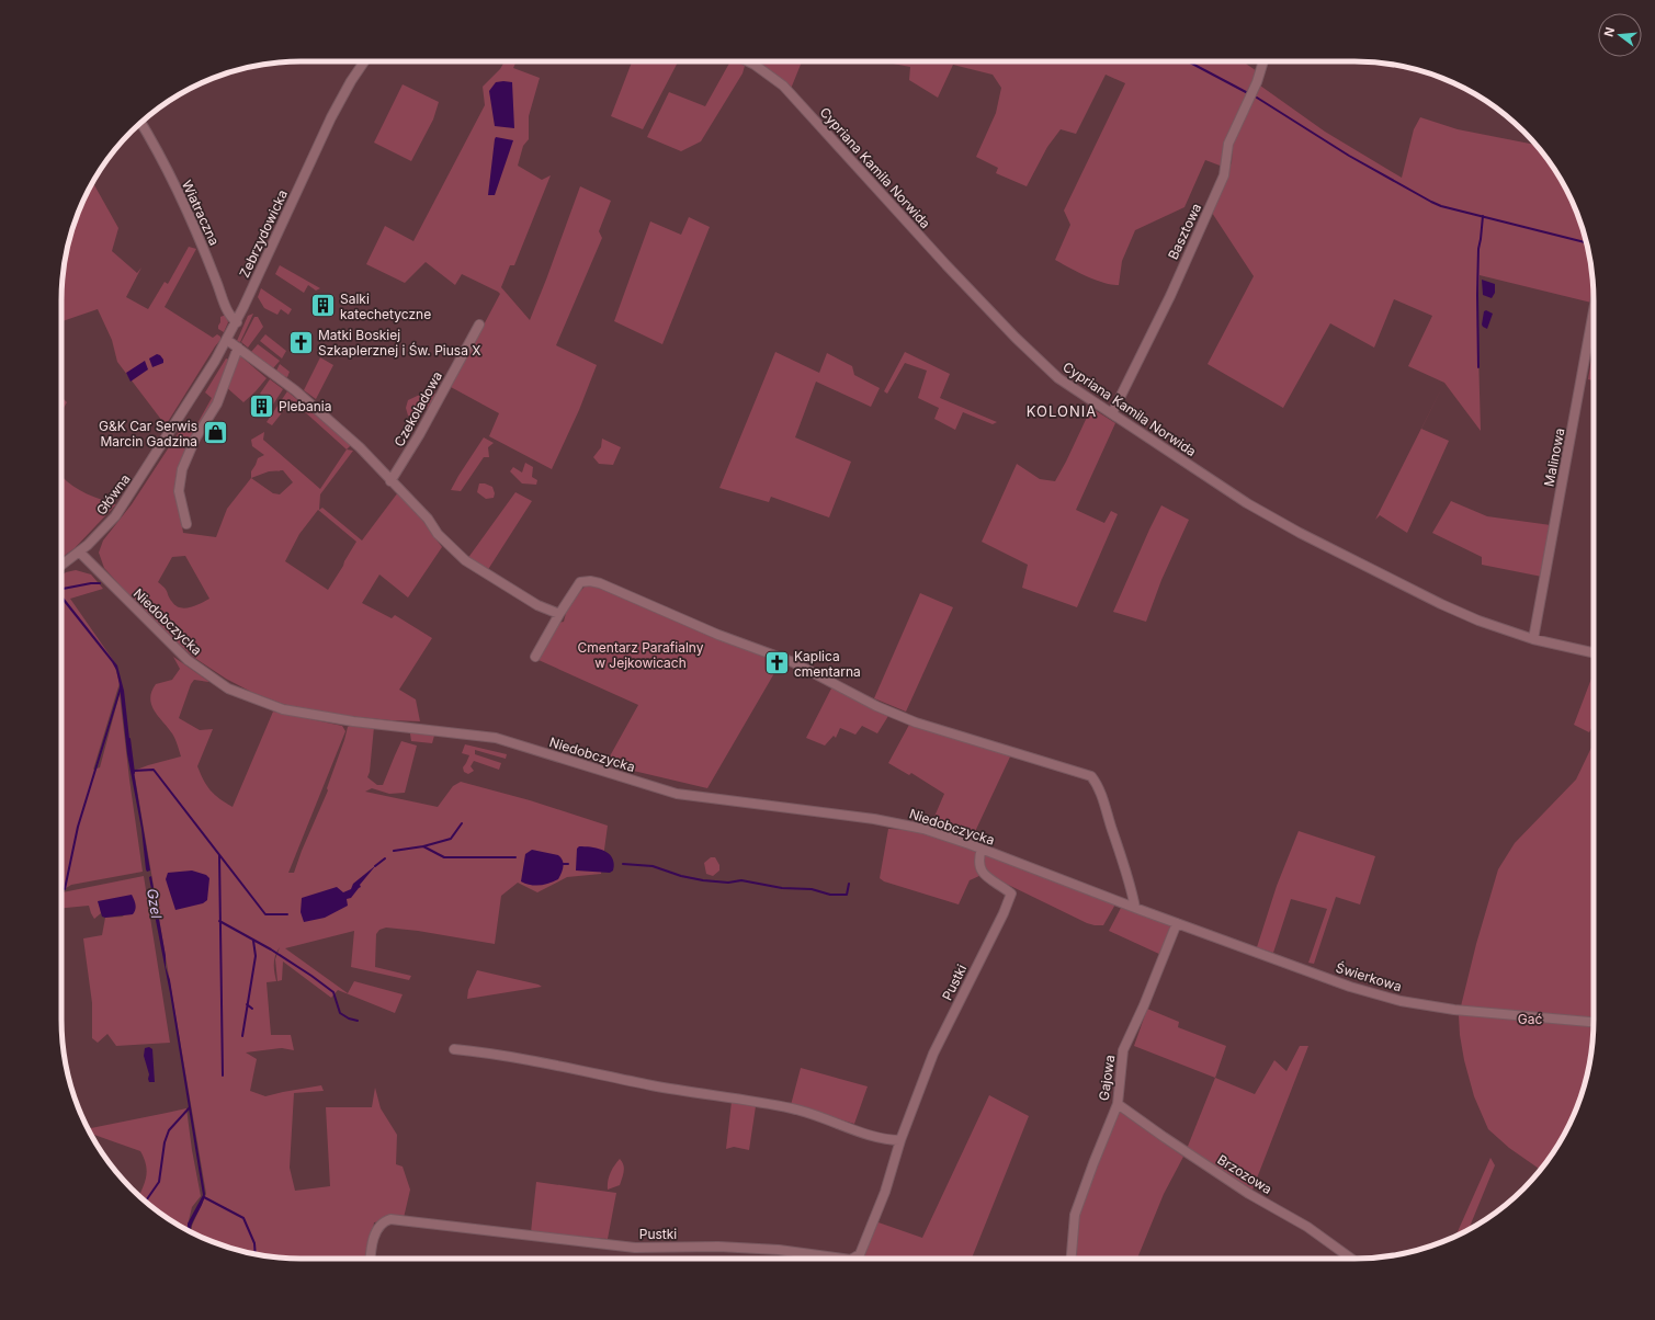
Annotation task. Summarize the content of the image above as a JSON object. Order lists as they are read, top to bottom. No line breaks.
{"streets":{"street":["Cypriana Kamila Norwida","Wiatraczna","Basztowa","Zebrzydowicka","Czekoladowa","Malinowa","Główna","Niedobczycka","Świerkowa","Pustki","Gajowa","Brzozowa"]},"crossings":[["Cypriana Kamila Norwida","Basztowa"],["Cypriana Kamila Norwida","Malinowa"],["Wiatraczna","Zebrzydowicka"],["Zebrzydowicka","Główna"],["Główna","Niedobczycka"],["Niedobczycka","Świerkowa"],["Niedobczycka","Pustki"],["Świerkowa","Gajowa"],["Gajowa","Brzozowa"]],"districts":["KOLONIA"],"water":["Gzel"],"parks":["Cmentarz Parafialny w Jejkowicach","Gać"],"places":{"building":["Salki katechetyczne","Plebania"],"church":["Matki Boskiej Szkaplerznej i Św. Piusa X","Kaplica cmentarna"],"shop":["G&K Car Serwis Marcin Gadzina"]},"north":"left"}
